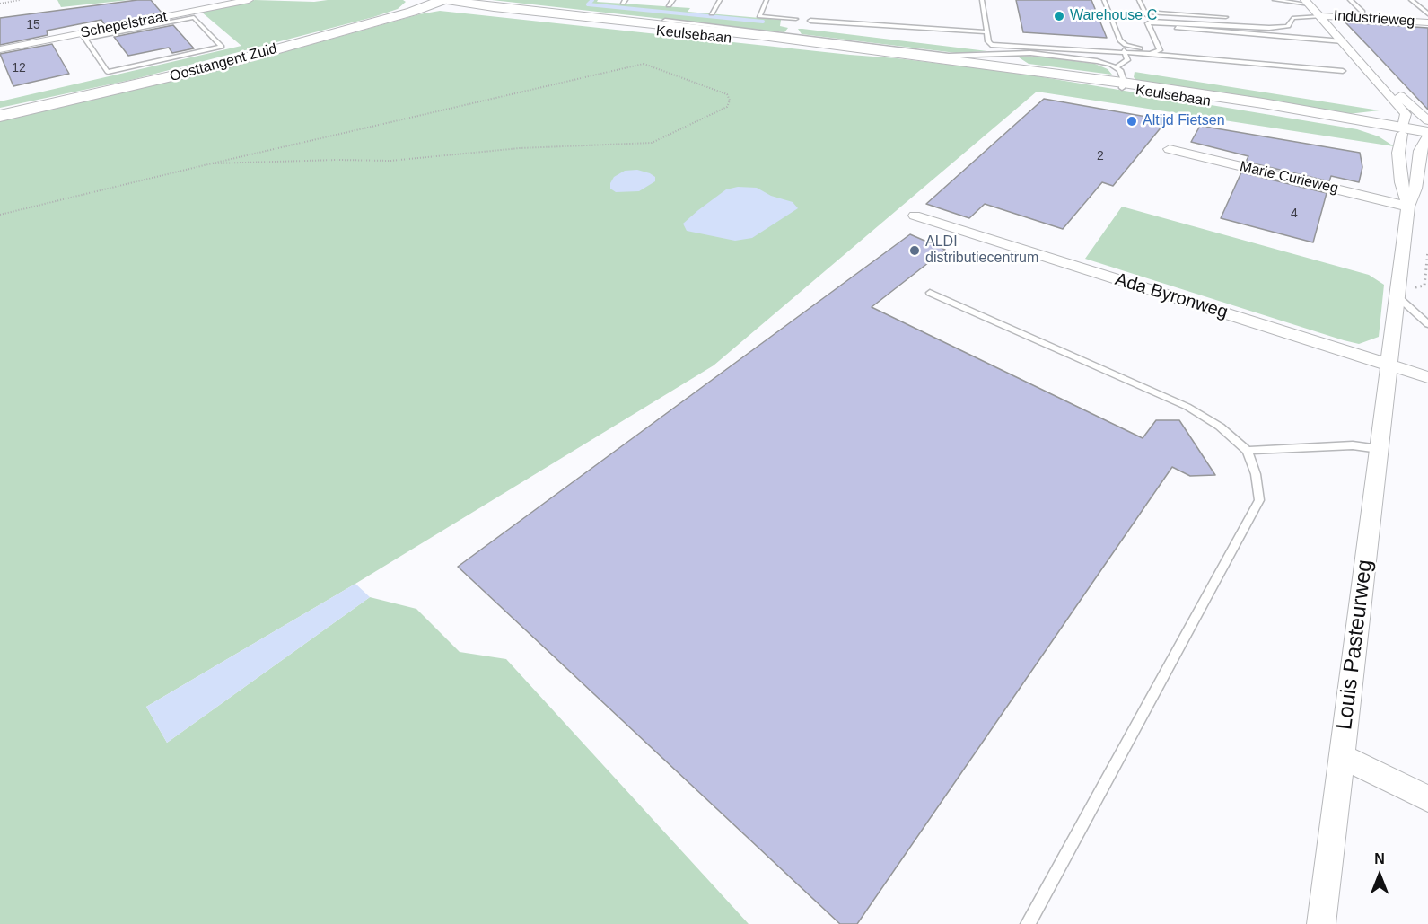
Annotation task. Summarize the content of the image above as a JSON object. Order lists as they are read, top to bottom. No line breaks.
{"streets":{"main road":["Keulsebaan","Oosttangent Zuid"],"street":["Industrieweg","Schepelstraat","Marie Curieweg","Ada Byronweg","Louis Pasteurweg"]},"crossings":[["Keulsebaan","Oosttangent Zuid"],["Marie Curieweg","Louis Pasteurweg"],["Ada Byronweg","Louis Pasteurweg"]],"places":["Warehouse C","Altijd Fietsen","ALDI distributiecentrum"],"house_numbers":["15","12","2","4"],"north":"top"}
